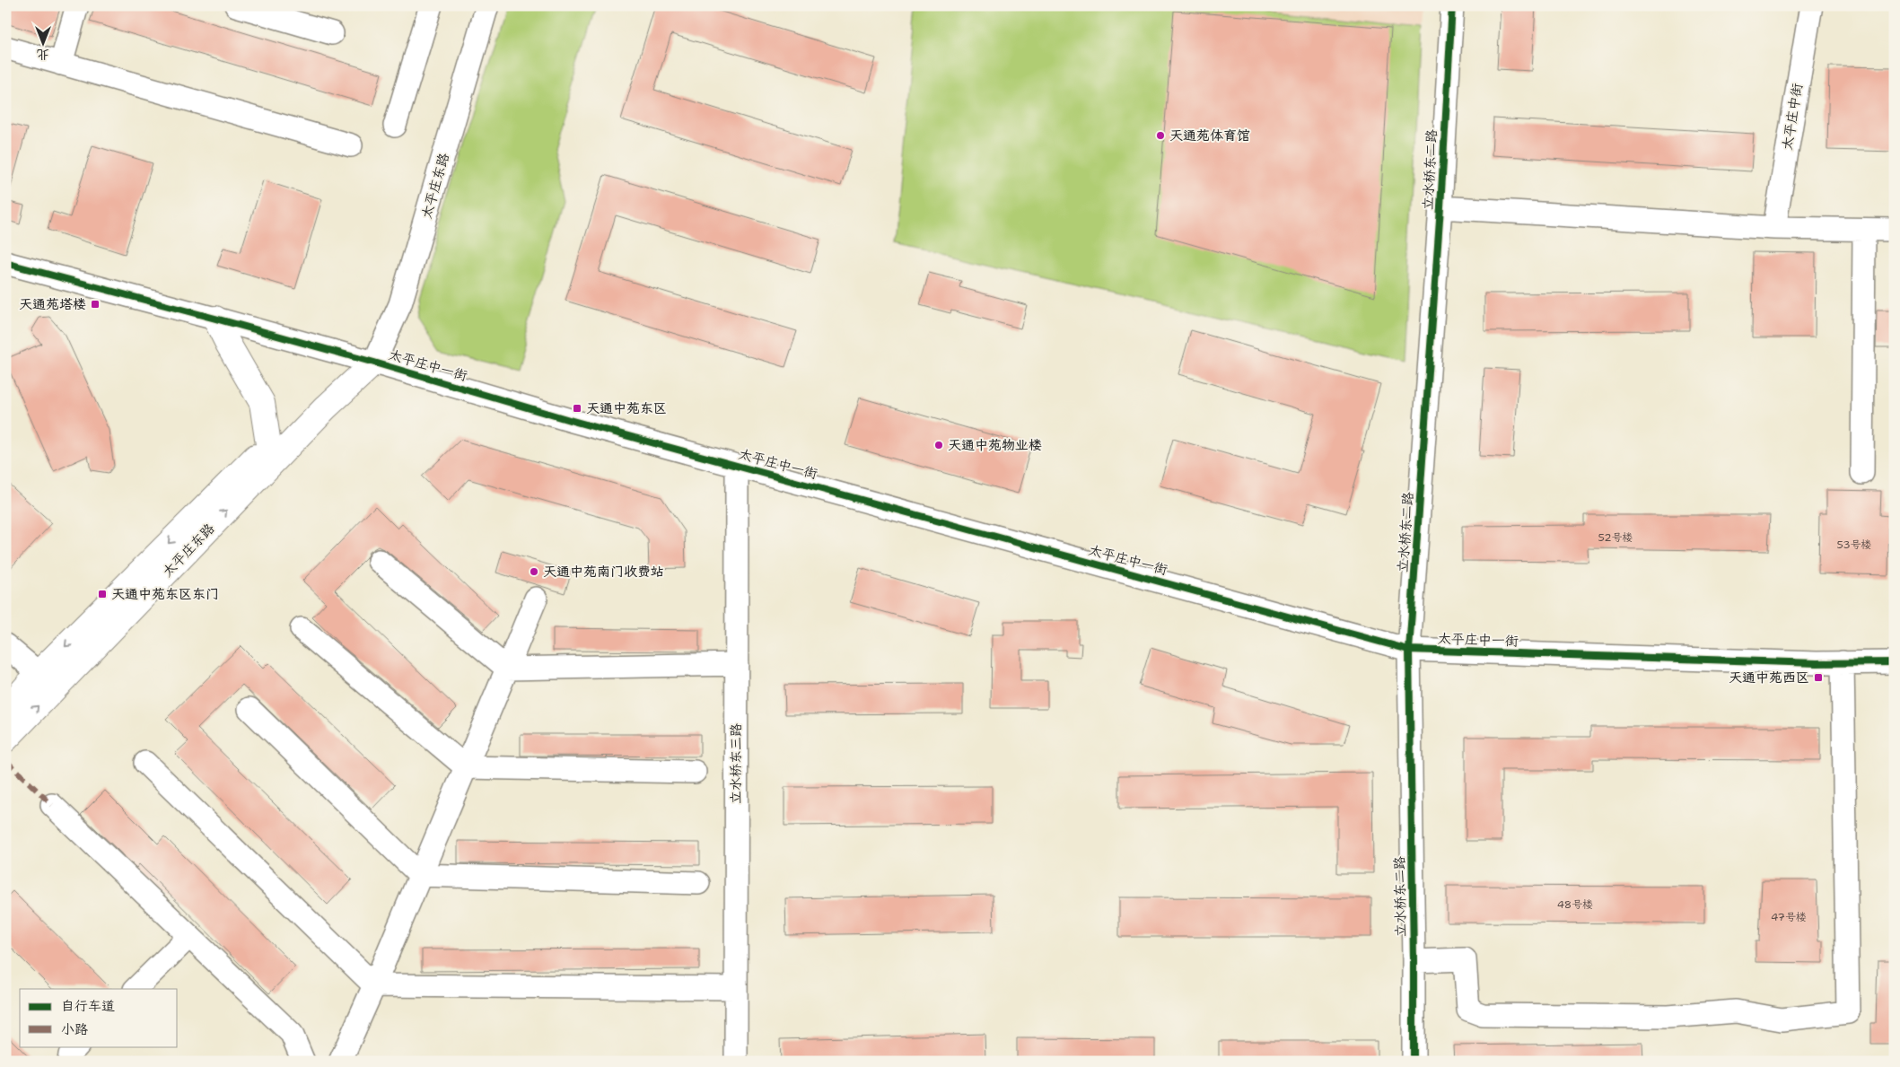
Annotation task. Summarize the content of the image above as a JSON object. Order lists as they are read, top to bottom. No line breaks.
{"streets":{"main road":["太平庄东路"],"street":["太平庄中街","立水桥东二路","太平庄中一街","立水桥东三路"]},"crossings":[["立水桥东二路","太平庄中一街"],["太平庄东路","太平庄中一街"],["太平庄中一街","立水桥东三路"]],"places":{"other":["天通苑体育馆","天通中苑物业楼","天通中苑南门收费站"],"transit":["天通苑塔楼","天通中苑东区","天通中苑东区东门","天通中苑西区"]},"house_numbers":["52号楼","53号楼","48号楼","47号楼"],"legend":["自行车道","小路"],"north":"bottom"}
